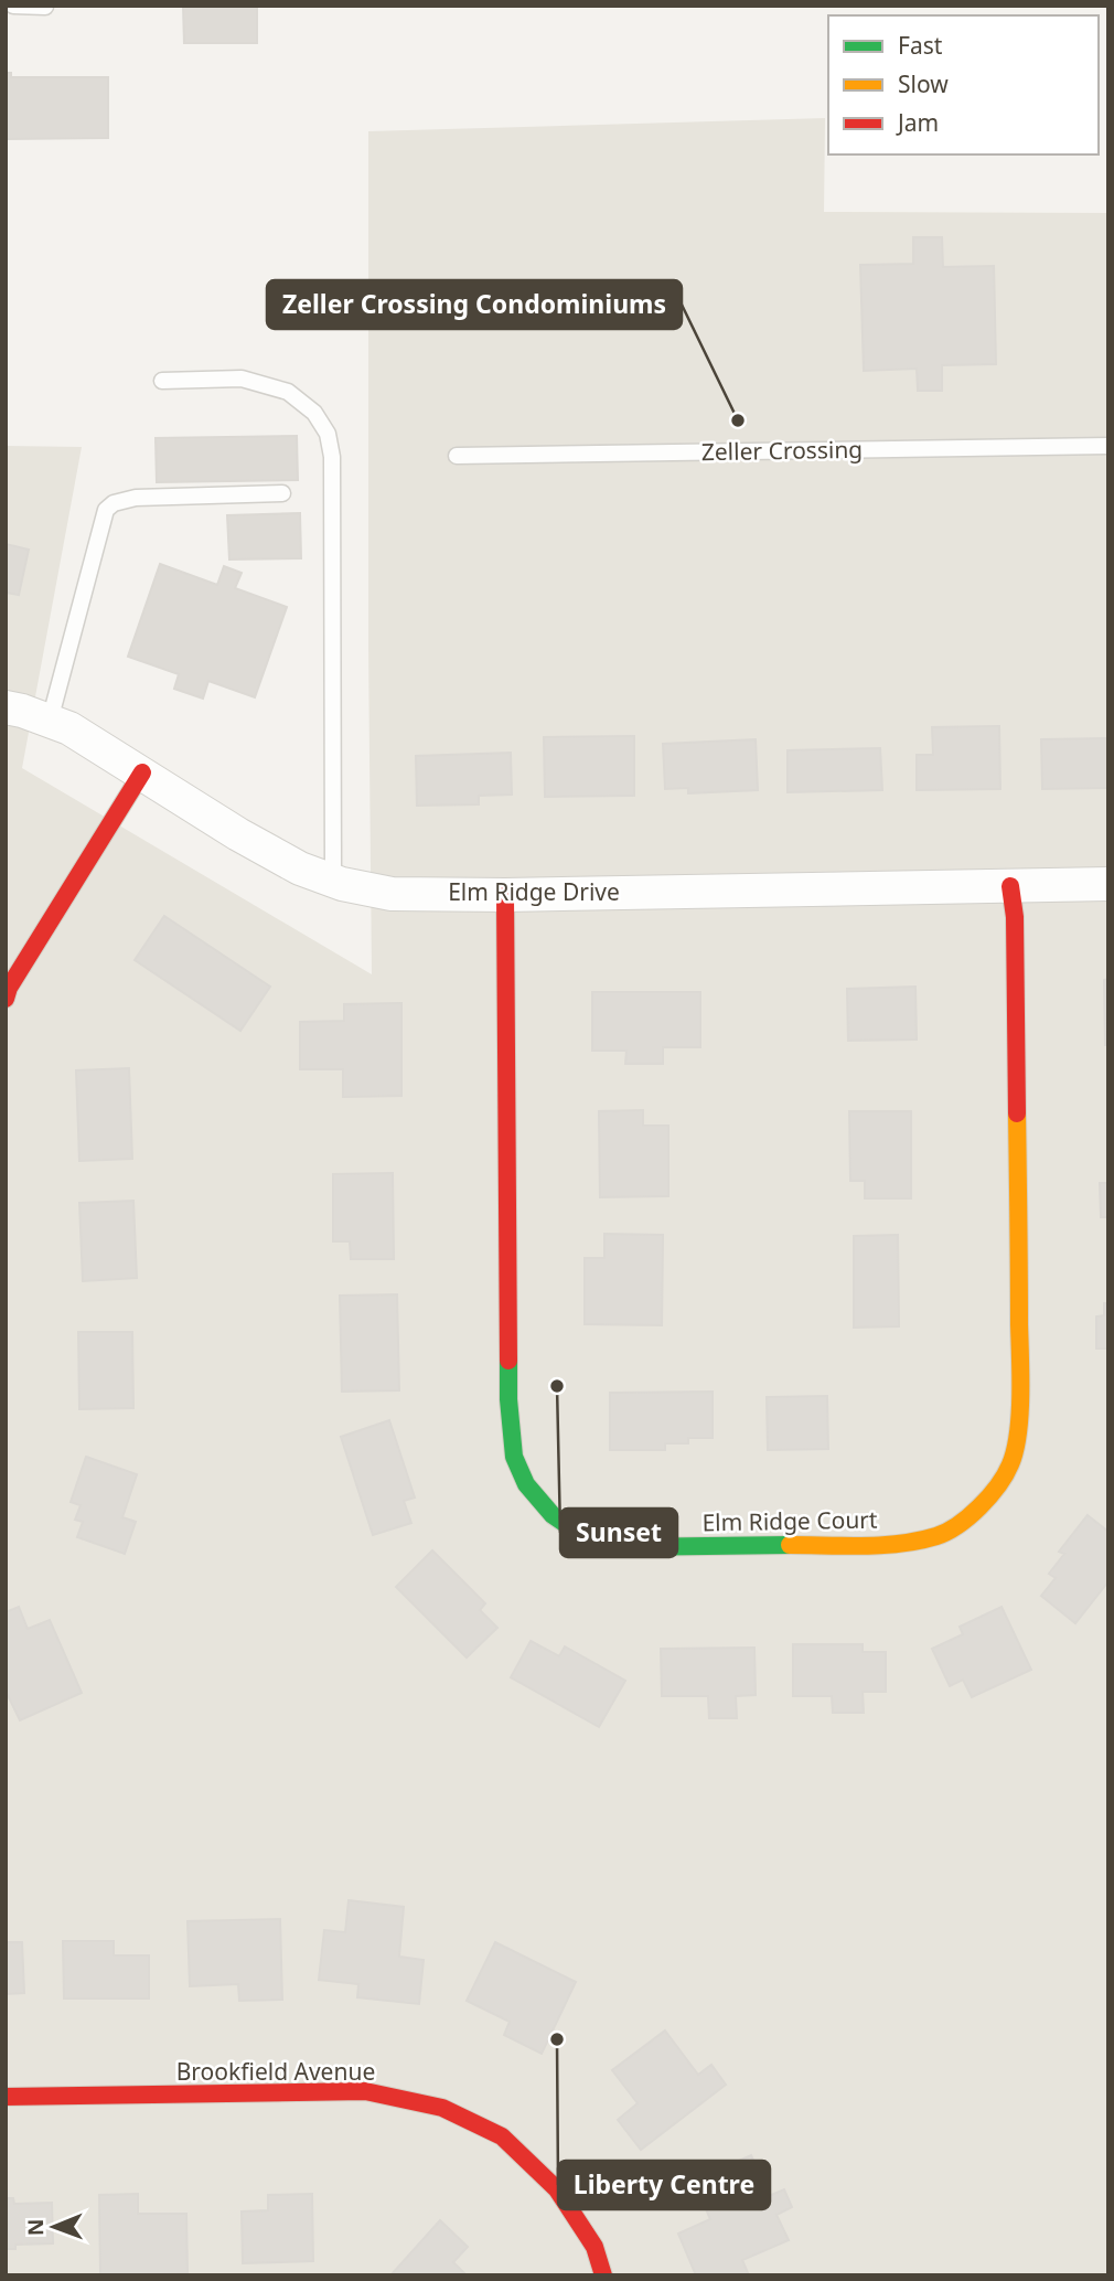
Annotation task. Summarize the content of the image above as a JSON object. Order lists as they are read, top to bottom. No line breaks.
{"streets":{"street":["Elm Ridge Drive","Elm Ridge Court","Brookfield Avenue"],"lane":["Zeller Crossing"]},"crossings":[["Elm Ridge Drive","Elm Ridge Court"]],"places":["Zeller Crossing Condominiums","Sunset","Liberty Centre"],"legend":["Fast","Slow","Jam"],"north":"left"}
